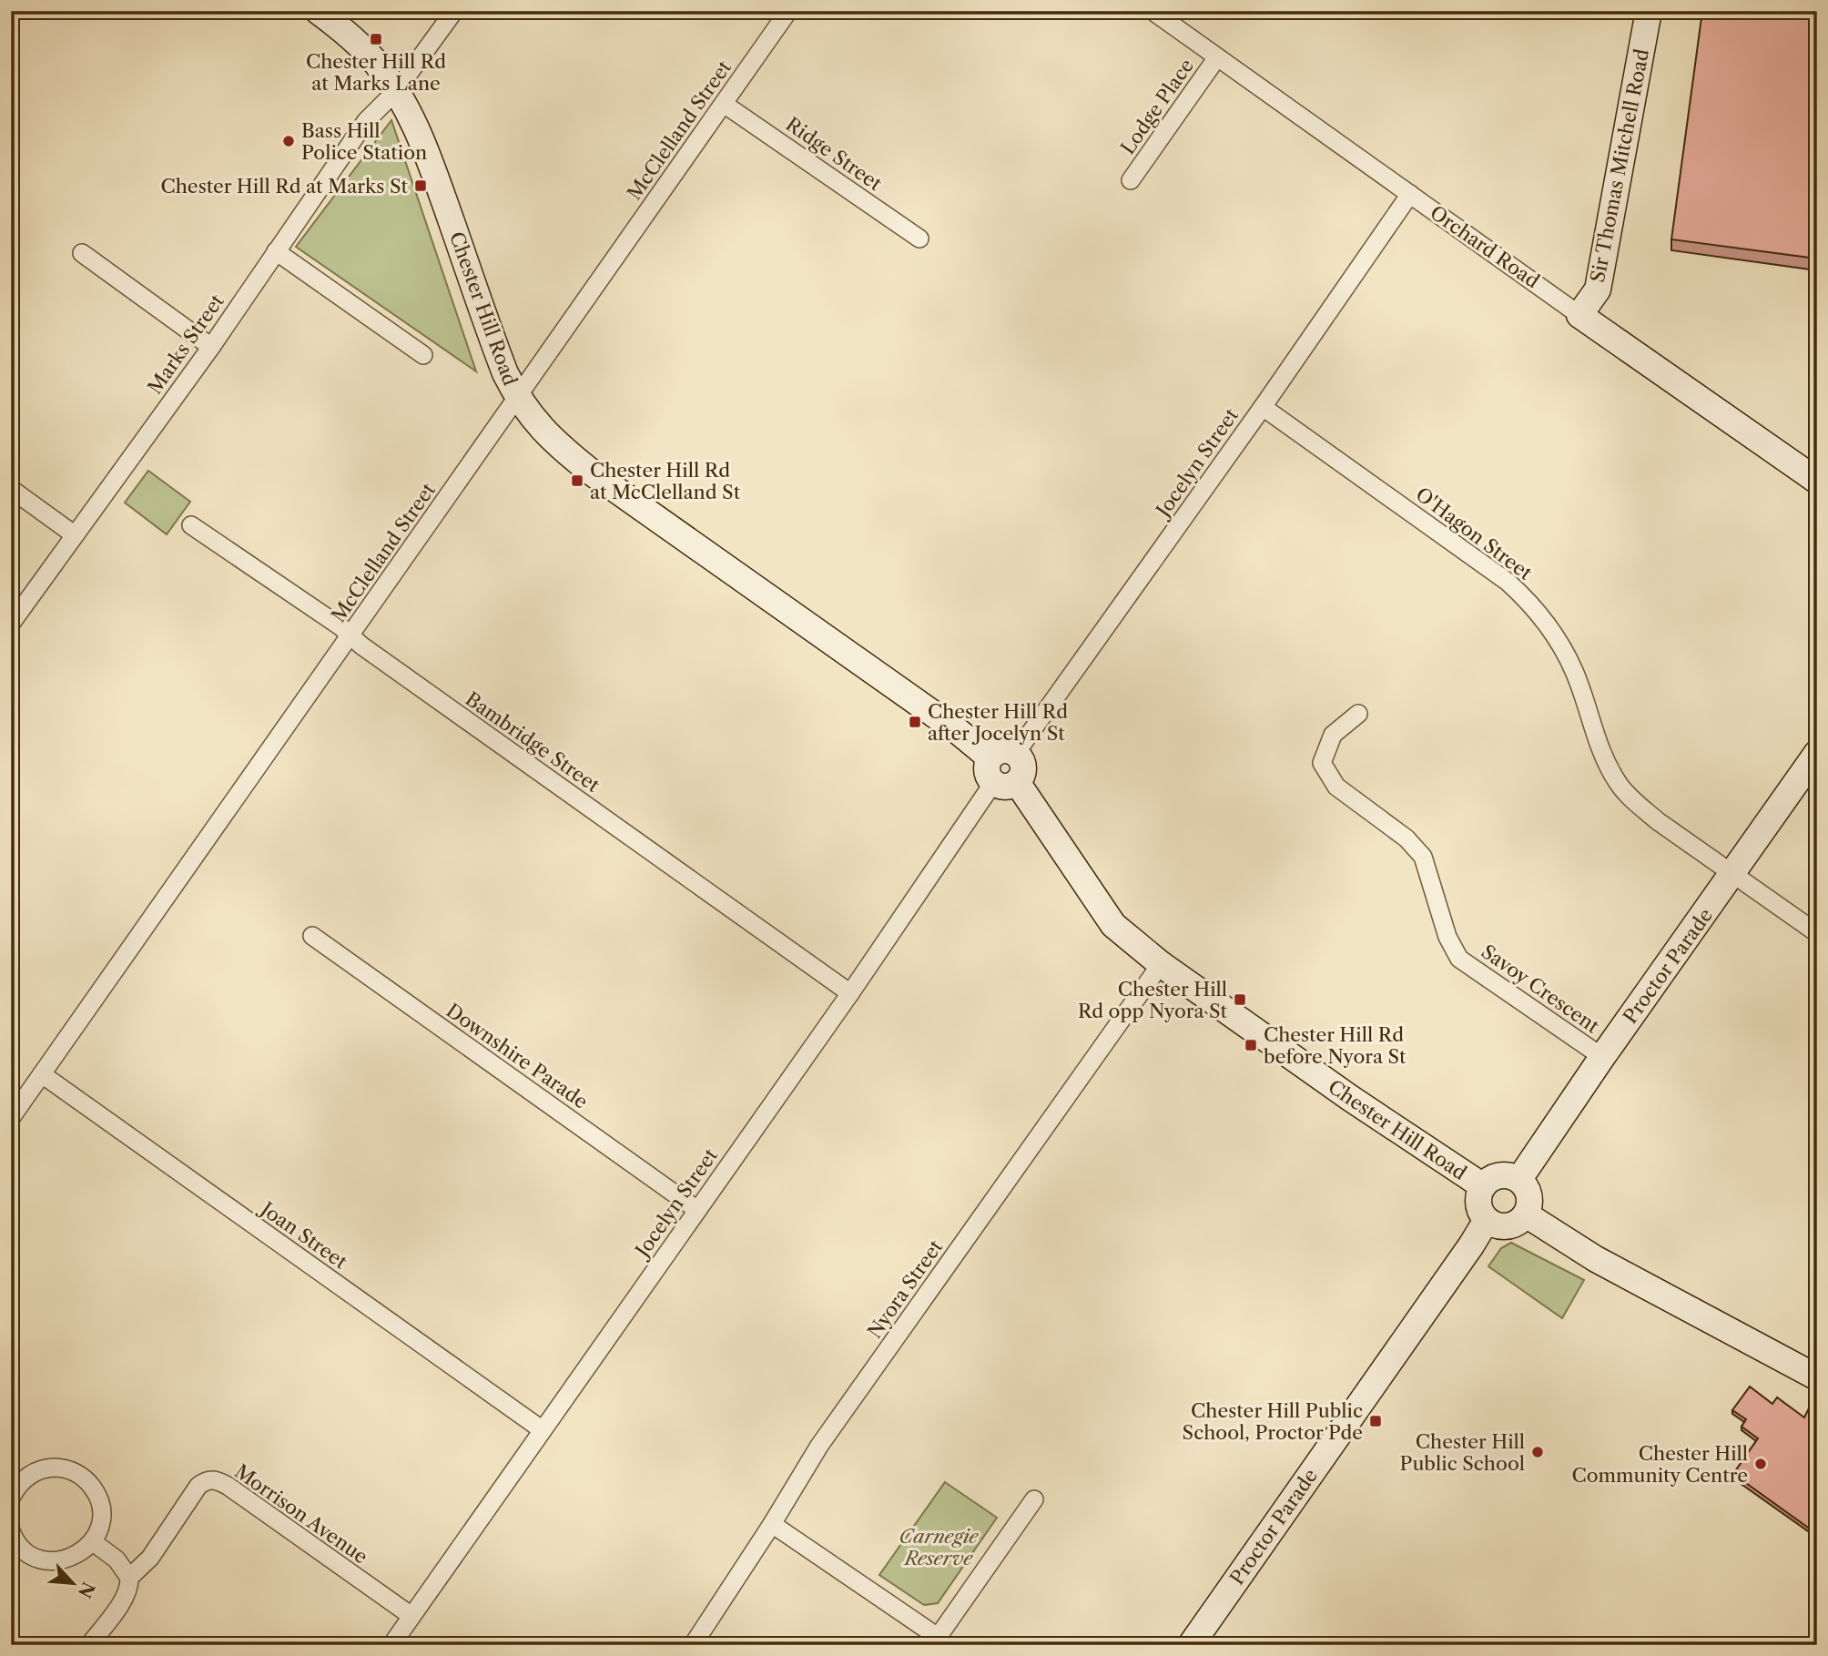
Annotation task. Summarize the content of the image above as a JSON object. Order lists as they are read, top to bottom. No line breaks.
{"streets":{"street":["Lodge Place","McClelland Street","Ridge Street","Sir Thomas Mitchell Road","Orchard Road","Chester Hill Road","Marks Street","Jocelyn Street","O'Hagon Street","Bambridge Street","Proctor Parade","Savoy Crescent","Downshire Parade","Joan Street","Nyora Street","Morrison Avenue"]},"crossings":[["Lodge Place","Orchard Road"],["McClelland Street","Ridge Street"],["McClelland Street","Chester Hill Road"],["McClelland Street","Bambridge Street"],["McClelland Street","Joan Street"],["Sir Thomas Mitchell Road","Orchard Road"],["Orchard Road","Jocelyn Street"],["Chester Hill Road","Marks Street"],["Chester Hill Road","Jocelyn Street"],["Chester Hill Road","Proctor Parade"],["Chester Hill Road","Nyora Street"],["Jocelyn Street","O'Hagon Street"],["Jocelyn Street","Bambridge Street"],["Jocelyn Street","Downshire Parade"],["Jocelyn Street","Joan Street"],["Jocelyn Street","Morrison Avenue"],["O'Hagon Street","Proctor Parade"],["Proctor Parade","Savoy Crescent"]],"parks":["Carnegie Reserve"],"places":{"transit":["Chester Hill Rd at Marks Lane","Chester Hill Rd at Marks St","Chester Hill Rd at McClelland St","Chester Hill Rd after Jocelyn St","Chester Hill Rd opp Nyora St","Chester Hill Rd before Nyora St","Chester Hill Public School, Proctor Pde"],"other":["Bass Hill Police Station","Chester Hill Public School","Chester Hill Community Centre"]},"north":"bottom right"}
